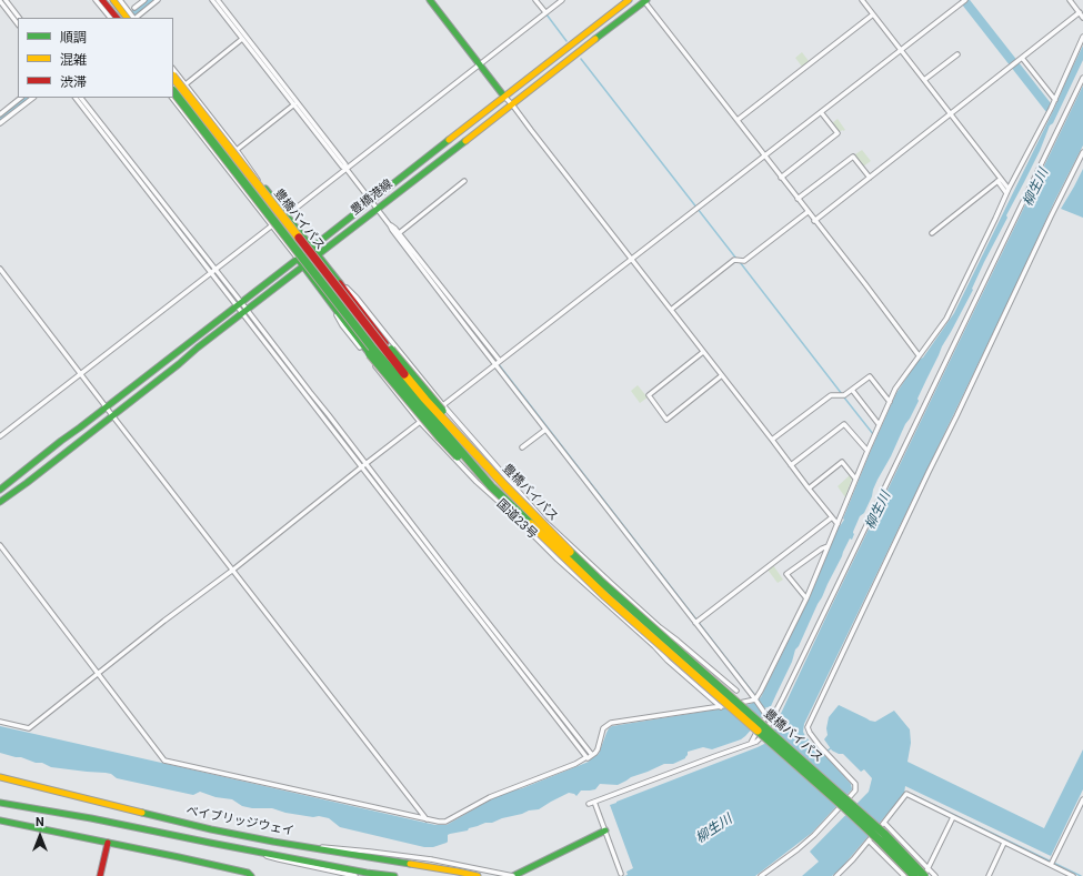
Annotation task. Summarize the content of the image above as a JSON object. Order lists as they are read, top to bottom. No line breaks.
{"streets":{"main road":["豊橋港線","豊橋バイパス","ベイブリッジウェイ"],"street":["国道23号"]},"water":["柳生川"],"legend":["順調","混雑","渋滞"],"north":"top"}
